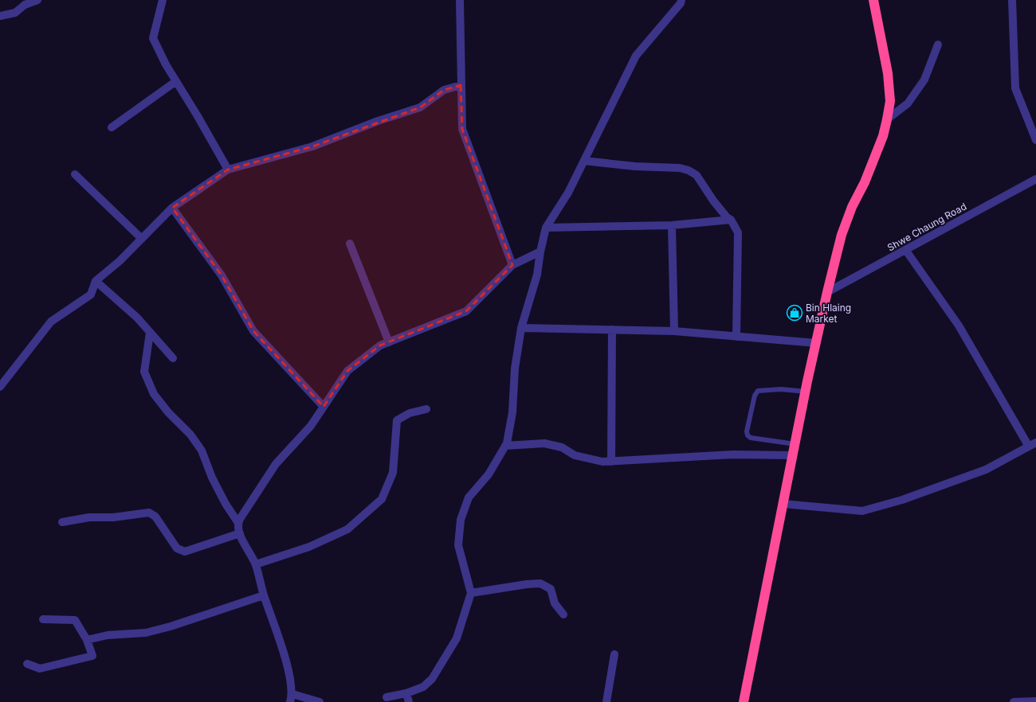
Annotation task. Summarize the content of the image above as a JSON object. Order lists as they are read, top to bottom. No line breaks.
{"streets":{"street":["Shwe Chaung Road"]},"places":{"shop":["Bin Hlaing Market"]}}
